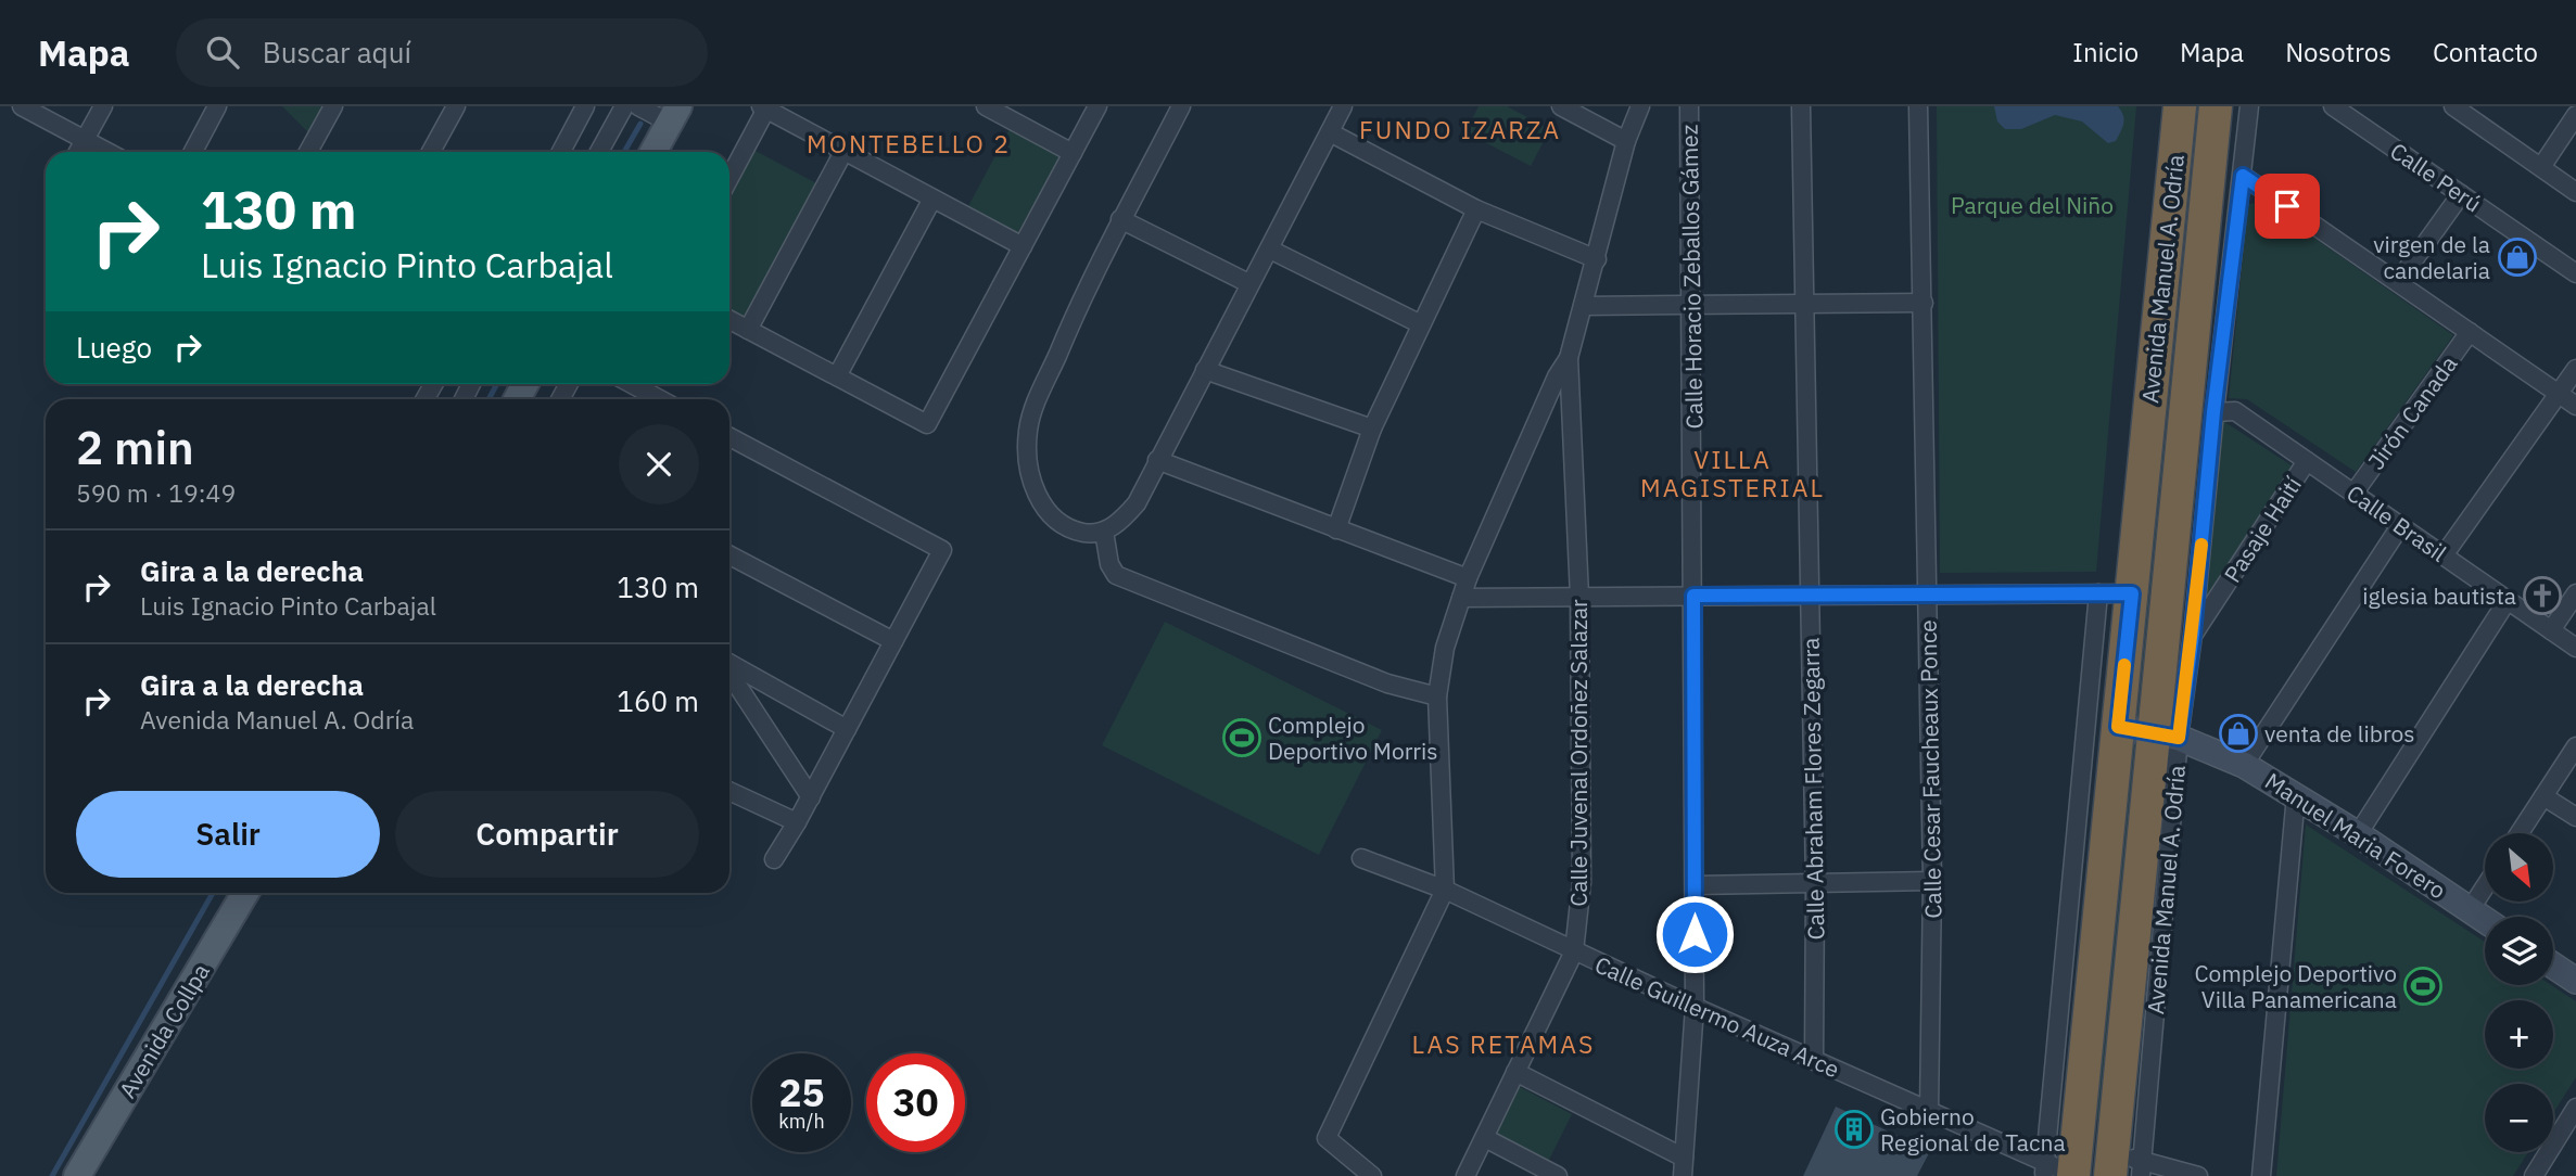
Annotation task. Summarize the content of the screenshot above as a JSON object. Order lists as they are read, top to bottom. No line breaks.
{"streets":{"highway":["Avenida Manuel A. Odría"],"main road":["Avenida Collpa"],"street":["Calle Perú","Calle Horacio Zeballos Gámez","Jirón Canada","Calle Brasil","Pasaje Haití","Calle Juvenal Ordoñez Salazar","Calle Cesar Faucheaux Ponce","Calle Abraham Flores Zegarra","Manuel Maria Forero","Calle Guillermo Auza Arce"]},"crossings":[["Calle Horacio Zeballos Gámez","Calle Guillermo Auza Arce"],["Avenida Manuel A. Odría","Calle Brasil"],["Avenida Manuel A. Odría","Pasaje Haití"],["Avenida Manuel A. Odría","Manuel Maria Forero"],["Avenida Manuel A. Odría","Calle Guillermo Auza Arce"],["Jirón Canada","Calle Brasil"],["Calle Brasil","Pasaje Haití"],["Calle Juvenal Ordoñez Salazar","Calle Guillermo Auza Arce"],["Calle Cesar Faucheaux Ponce","Calle Guillermo Auza Arce"],["Calle Abraham Flores Zegarra","Calle Guillermo Auza Arce"]],"districts":["FUNDO IZARZA","MONTEBELLO 2","VILLA MAGISTERIAL","LAS RETAMAS"],"parks":["Parque del Niño"],"places":{"shop":["virgen de la candelaria","venta de libros"],"church":["iglesia bautista"],"sports":["Complejo Deportivo Morris","Complejo Deportivo Villa Panamericana"],"building":["Gobierno Regional de Tacna"]},"north":"bottom right","page":{"header":"Mapa","search":"Buscar aquí","nav":["Inicio","Mapa","Nosotros","Contacto"],"turn":["130 m","Luis Ignacio Pinto Carbajal"],"then":"Luego","heading":["2 min","590 m · 19:49"],"list":[{"name":"Gira a la derecha","note":"Luis Ignacio Pinto Carbajal","value":"130 m"},{"name":"Gira a la derecha","note":"Avenida Manuel A. Odría","value":"160 m"}],"buttons":["Salir","Compartir"],"map_buttons":["+","−"],"speed":"25 km/h","limit":"30"}}
